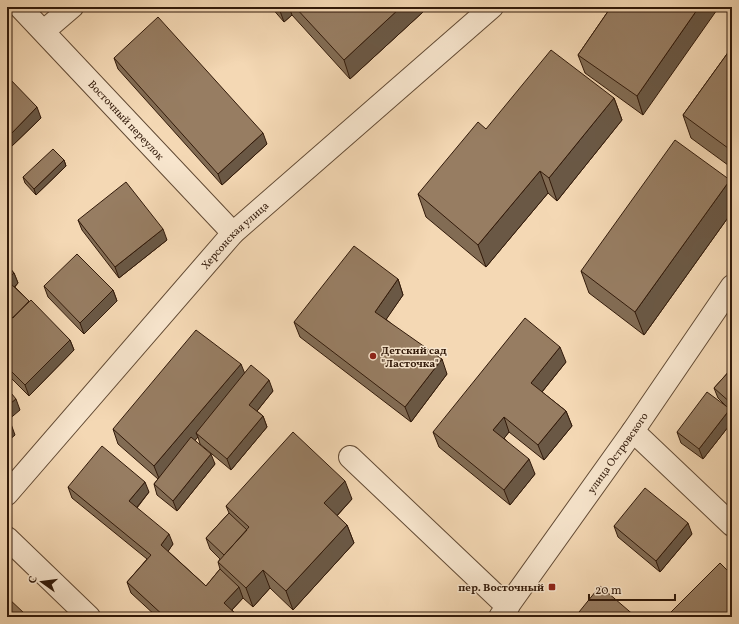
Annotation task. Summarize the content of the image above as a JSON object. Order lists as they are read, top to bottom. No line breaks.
{"streets":{"street":["Восточный переулок","Херсонская улица","улица Островского"]},"crossings":[["Восточный переулок","Херсонская улица"]],"places":{"other":["Детский сад \"Ласточка\""],"transit":["пер. Восточный"]},"scale_bar":"20 m","north":"left"}
